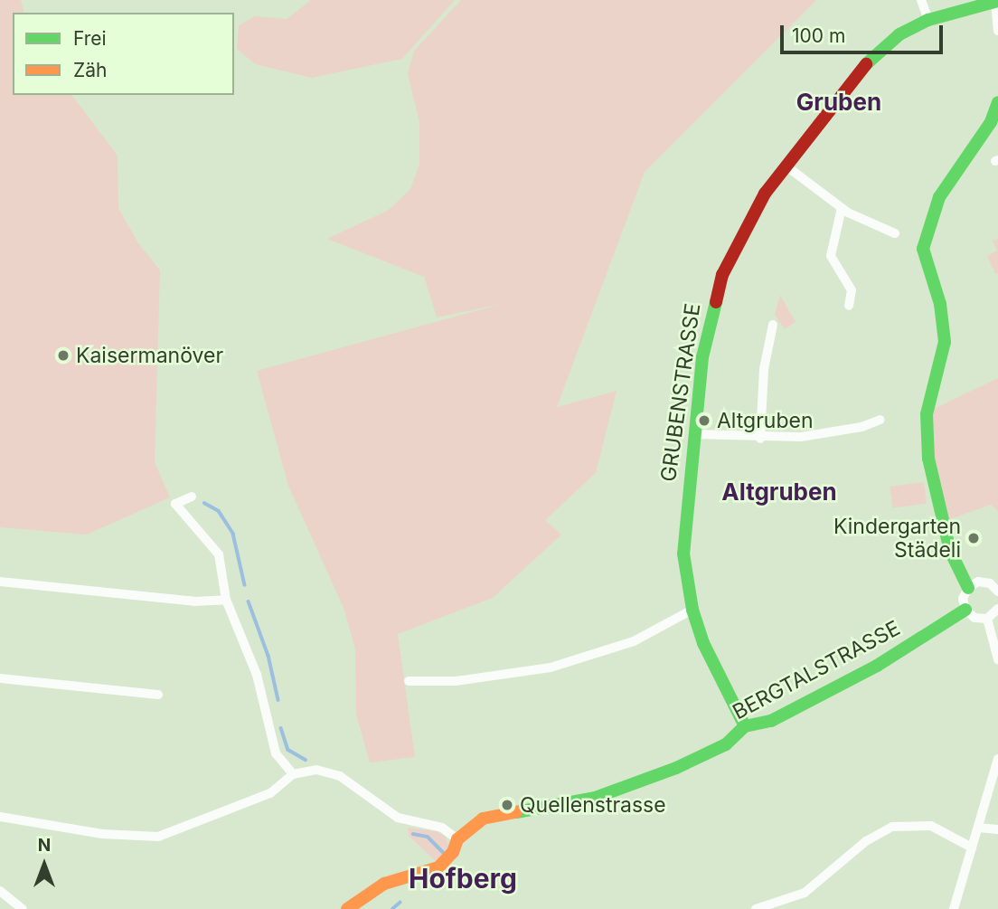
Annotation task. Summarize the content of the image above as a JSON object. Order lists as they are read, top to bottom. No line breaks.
{"streets":{"street":["GRUBENSTRASSE","BERGTALSTRASSE"]},"crossings":[["GRUBENSTRASSE","BERGTALSTRASSE"]],"districts":["Gruben","Altgruben","Hofberg"],"places":["Kaisermanöver","Altgruben","Kindergarten Städeli","Quellenstrasse"],"legend":["Frei","Zäh"],"scale_bar":"100 m","north":"top"}
